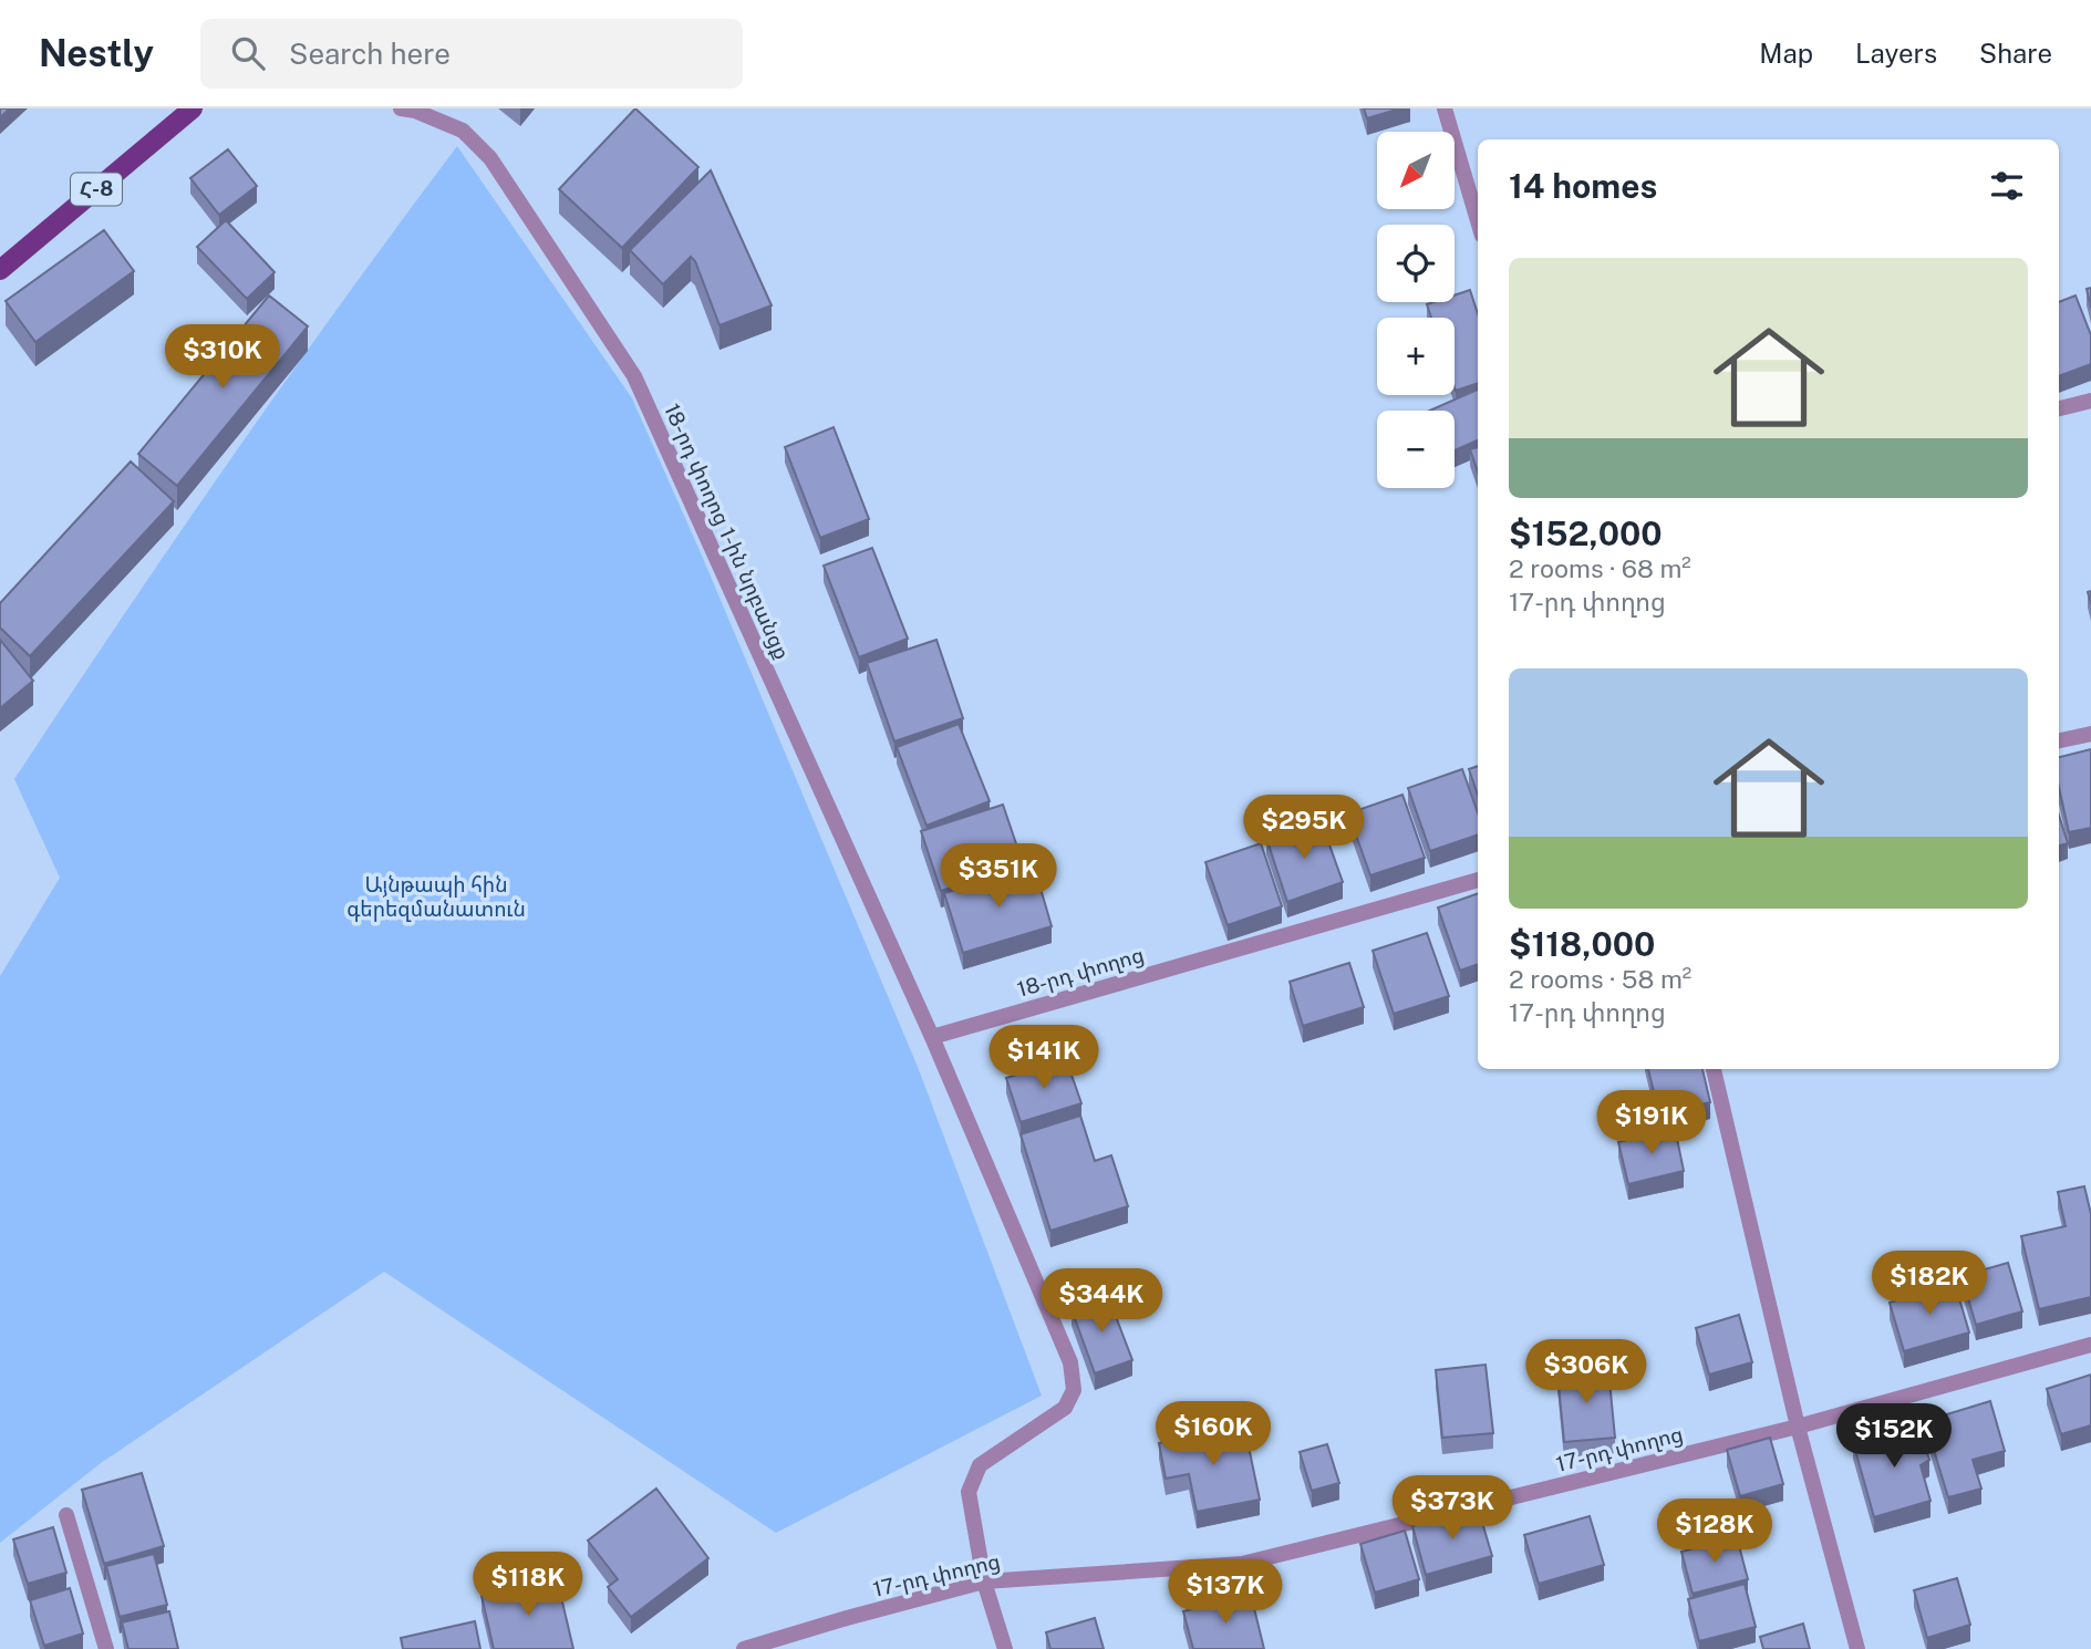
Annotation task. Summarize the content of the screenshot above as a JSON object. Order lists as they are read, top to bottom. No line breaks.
{"streets":{"main road":["Հ-8"],"street":["18-րդ փողոց 1-ին նրբանցք","18-րդ փողոց","17-րդ փողոց"]},"crossings":[["18-րդ փողոց 1-ին նրբանցք","18-րդ փողոց"]],"parks":["Այնթապի հին գերեզմանատուն"],"north":"bottom left","page":{"header":"Nestly","search":"Search here","nav":["Map","Layers","Share"],"map_buttons":["+","−"],"heading":"14 homes","list":[{"name":"$152,000","note":"2 rooms · 68 m² · 17-րդ փողոց"},{"name":"$118,000","note":"2 rooms · 58 m² · 17-րդ փողոց"}],"price":["$310K","$295K","$351K","$141K","$191K","$182K","$344K","$306K","$160K","$152K","$373K","$128K","$118K","$137K"]}}
